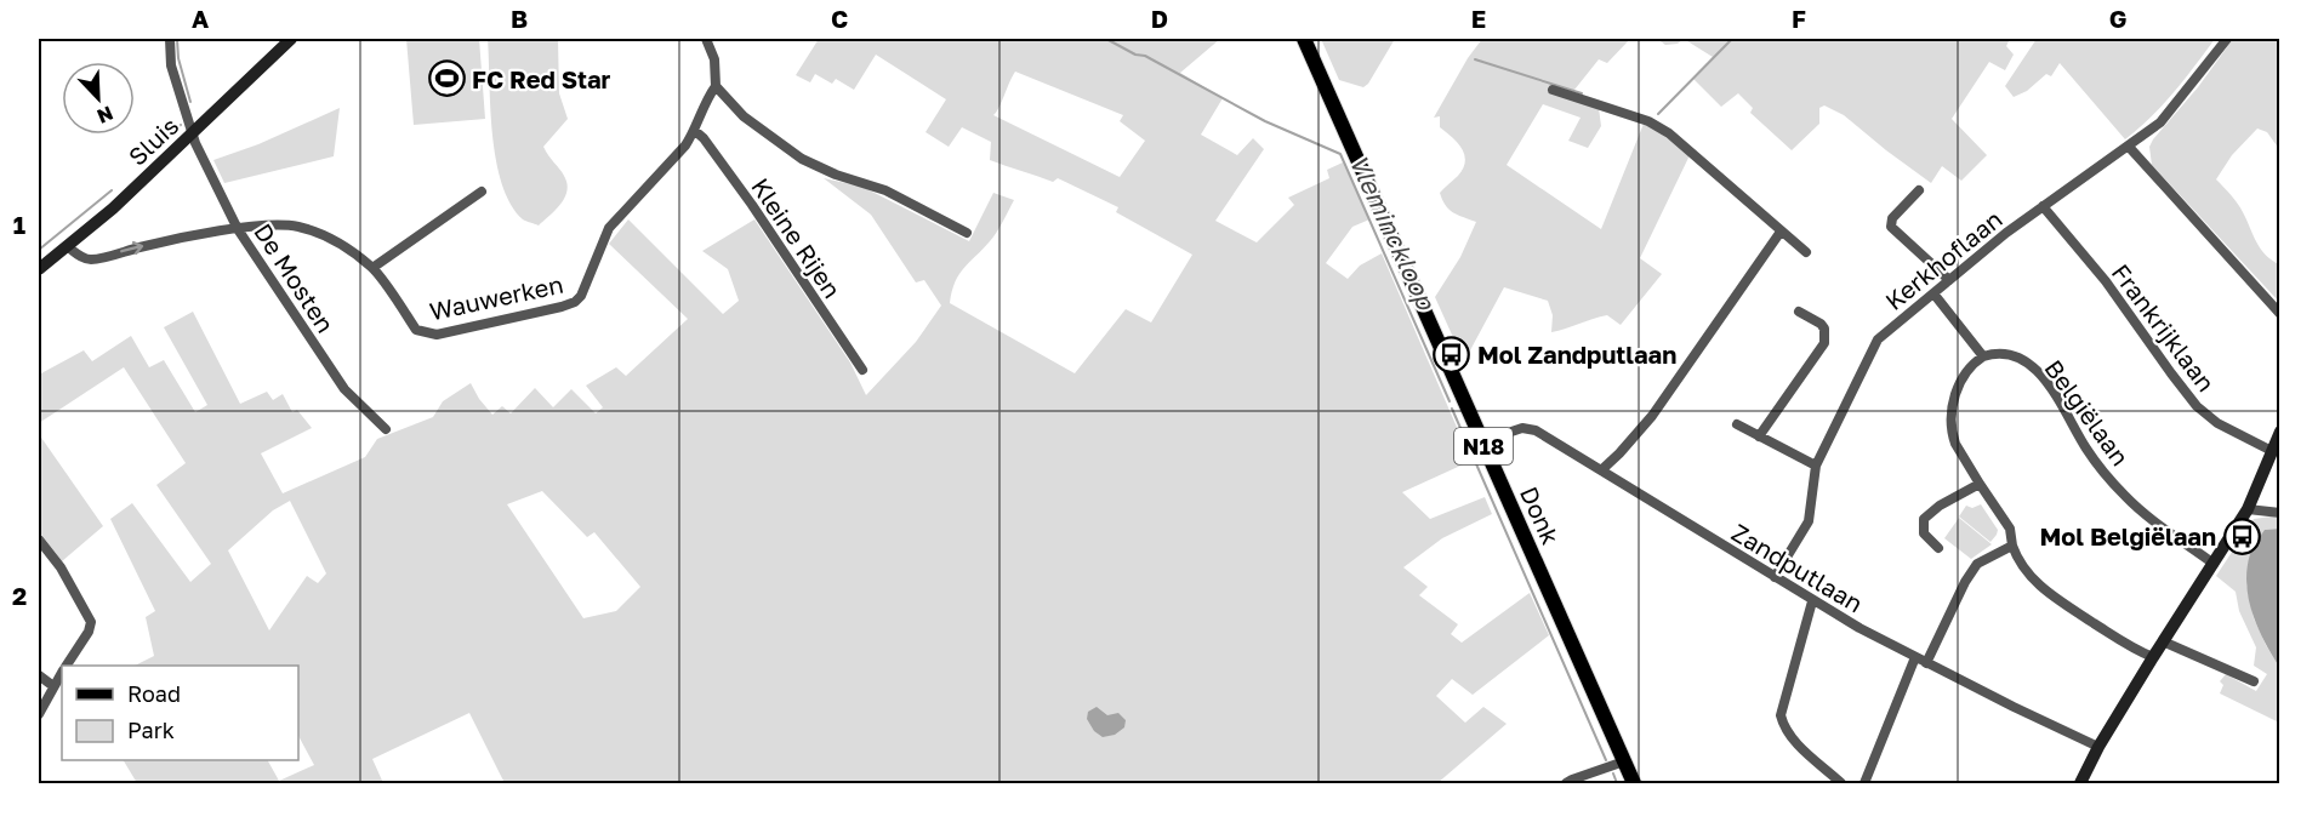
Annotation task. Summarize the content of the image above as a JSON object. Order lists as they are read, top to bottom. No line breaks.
{"streets":{"main road":["N18","Donk"],"street":["Sluis","Kleine Rijen","Kerkhoflaan","De Mosten","Wauwerken","Frankrijklaan","Belgiëlaan","Zandputlaan"]},"crossings":[["Sluis","De Mosten"],["Sluis","Wauwerken"],["Kleine Rijen","Wauwerken"],["Kerkhoflaan","Frankrijklaan"],["Kerkhoflaan","Zandputlaan"],["De Mosten","Wauwerken"],["Donk","Zandputlaan"]],"water":["Vleminckloop"],"places":{"sports":["FC Red Star"],"bus stop":["Mol Zandputlaan","Mol Belgiëlaan"]},"legend":["Road","Park"],"north":"bottom right","grid":{"columns":["A","B","C","D","E","F","G"],"rows":["1","2"]}}
